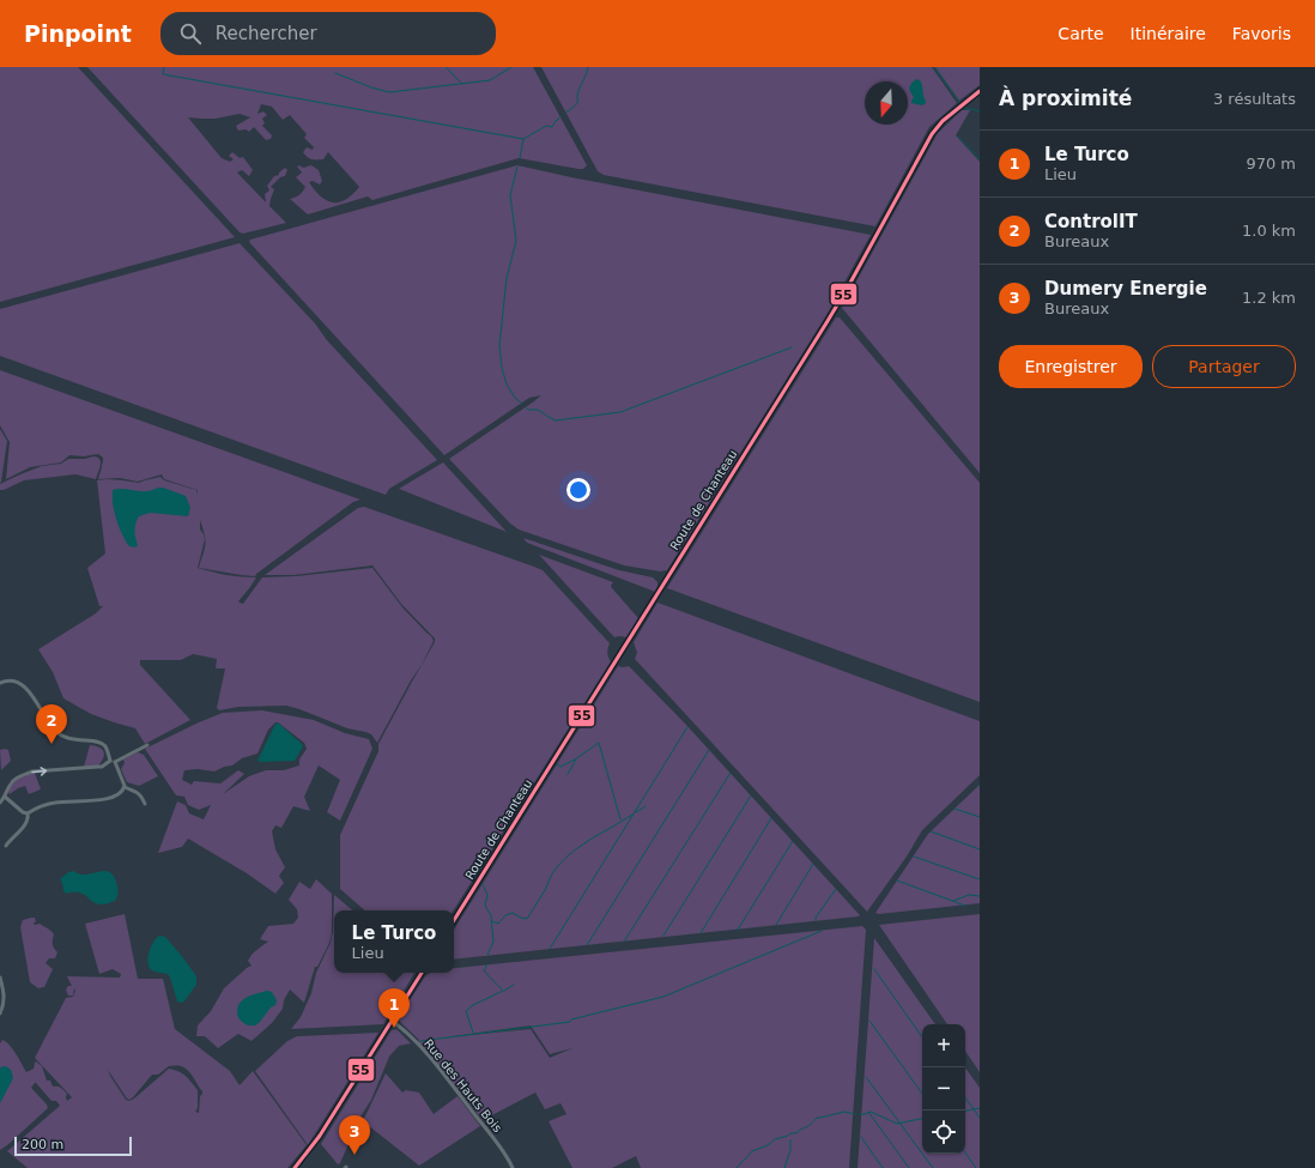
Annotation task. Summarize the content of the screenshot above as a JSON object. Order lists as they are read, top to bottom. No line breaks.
{"streets":{"main road":["Route de Chanteau"],"street":["Rue des Hauts Bois"]},"lines":["transit line 55"],"scale_bar":"200 m","north":"bottom","page":{"header":"Pinpoint","search":"Rechercher","nav":["Carte","Itinéraire","Favoris"],"heading":["À proximité","3 résultats"],"list":[{"mark":"1","name":"Le Turco","note":"Lieu","value":"970 m"},{"mark":"2","name":"ControlIT","note":"Bureaux","value":"1.0 km"},{"mark":"3","name":"Dumery Energie","note":"Bureaux","value":"1.2 km"}],"buttons":["Enregistrer","Partager"],"pins":["2","1","3"],"popup":["Le Turco","Lieu"],"map_buttons":["+","−"],"scale":"200 m"}}
